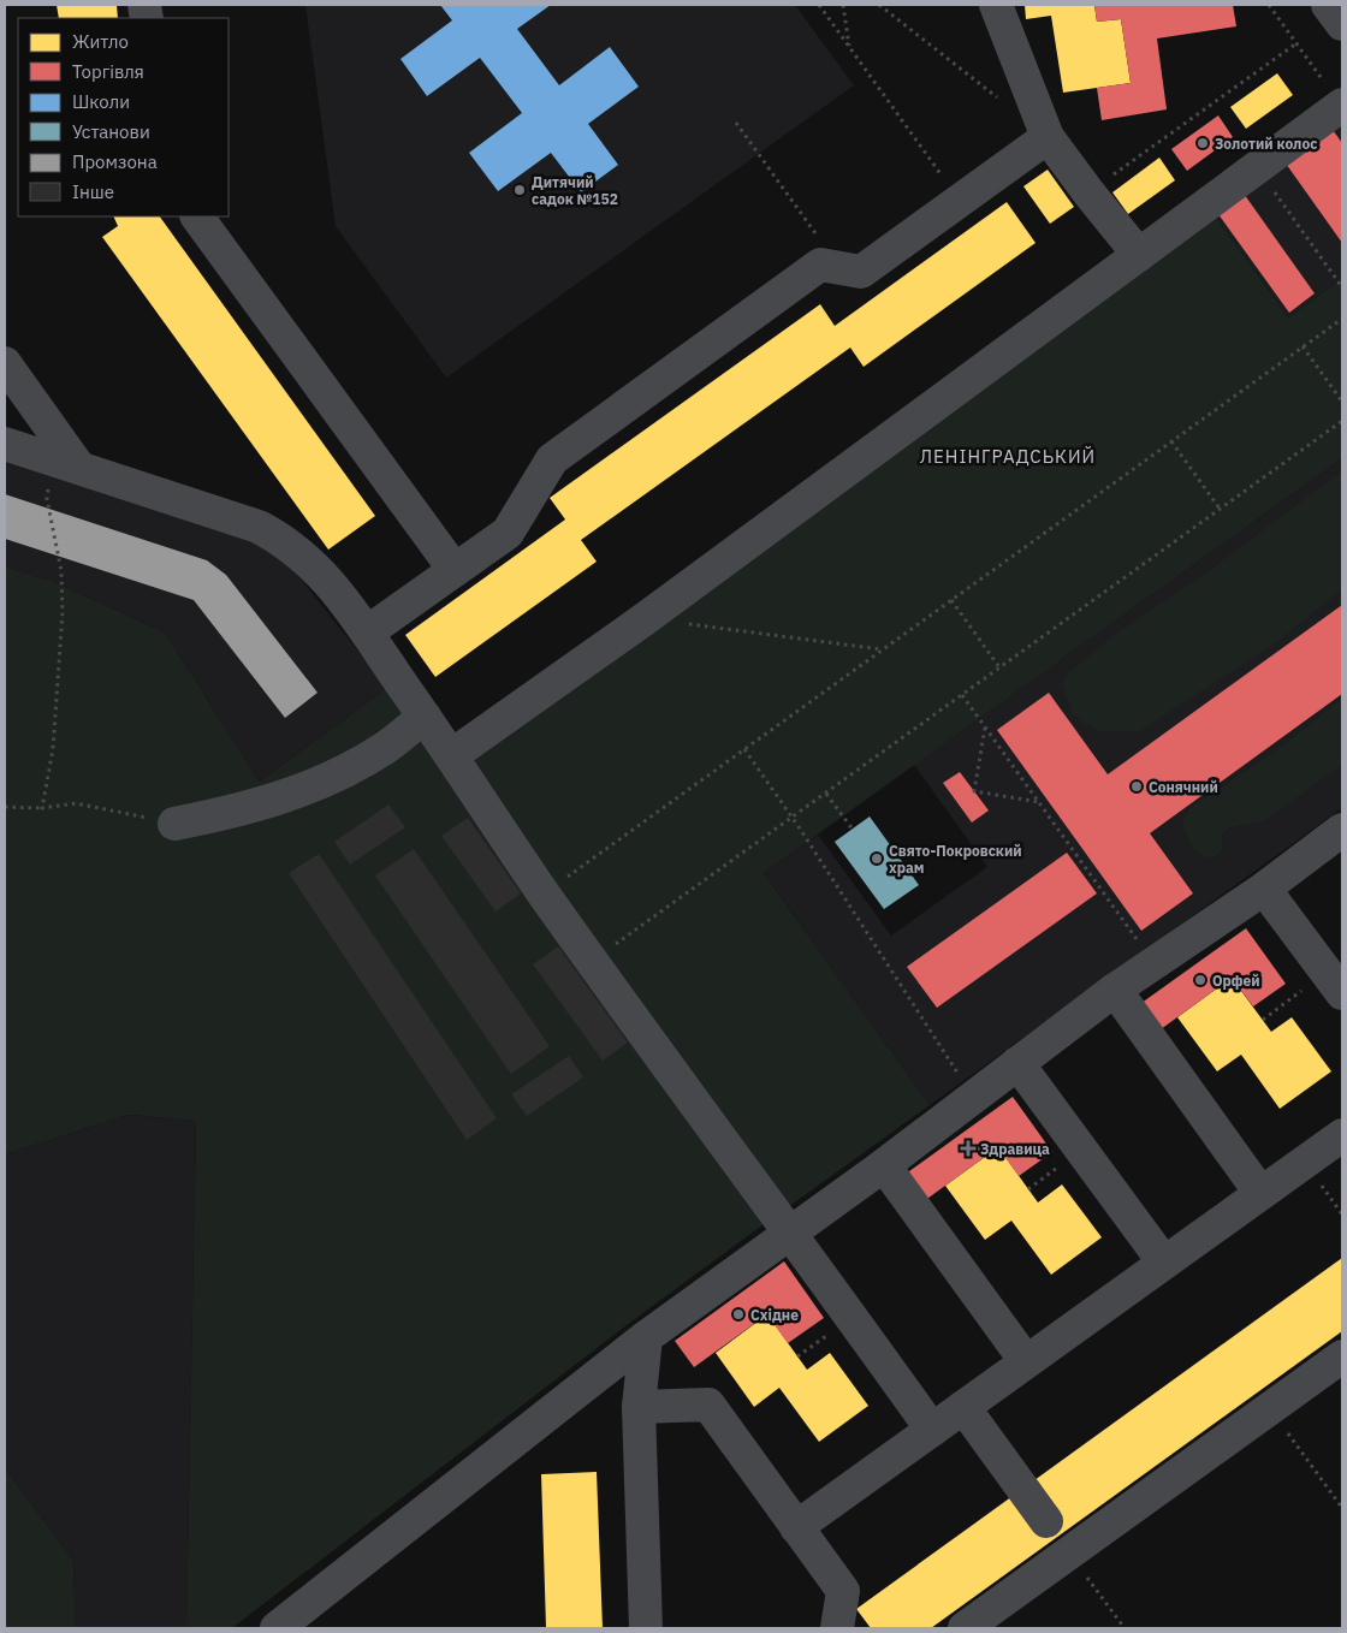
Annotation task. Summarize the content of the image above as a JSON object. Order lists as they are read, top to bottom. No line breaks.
{"districts":["ЛЕНІНГРАДСЬКИЙ"],"places":{"other":["Золотий колос","Дитячий садок №152","Сонячний","Свято-Покровский храм","Орфей","Східне"],"health":["Здравица"]},"legend":["Житло","Торгівля","Школи","Установи","Промзона","Інше"]}
